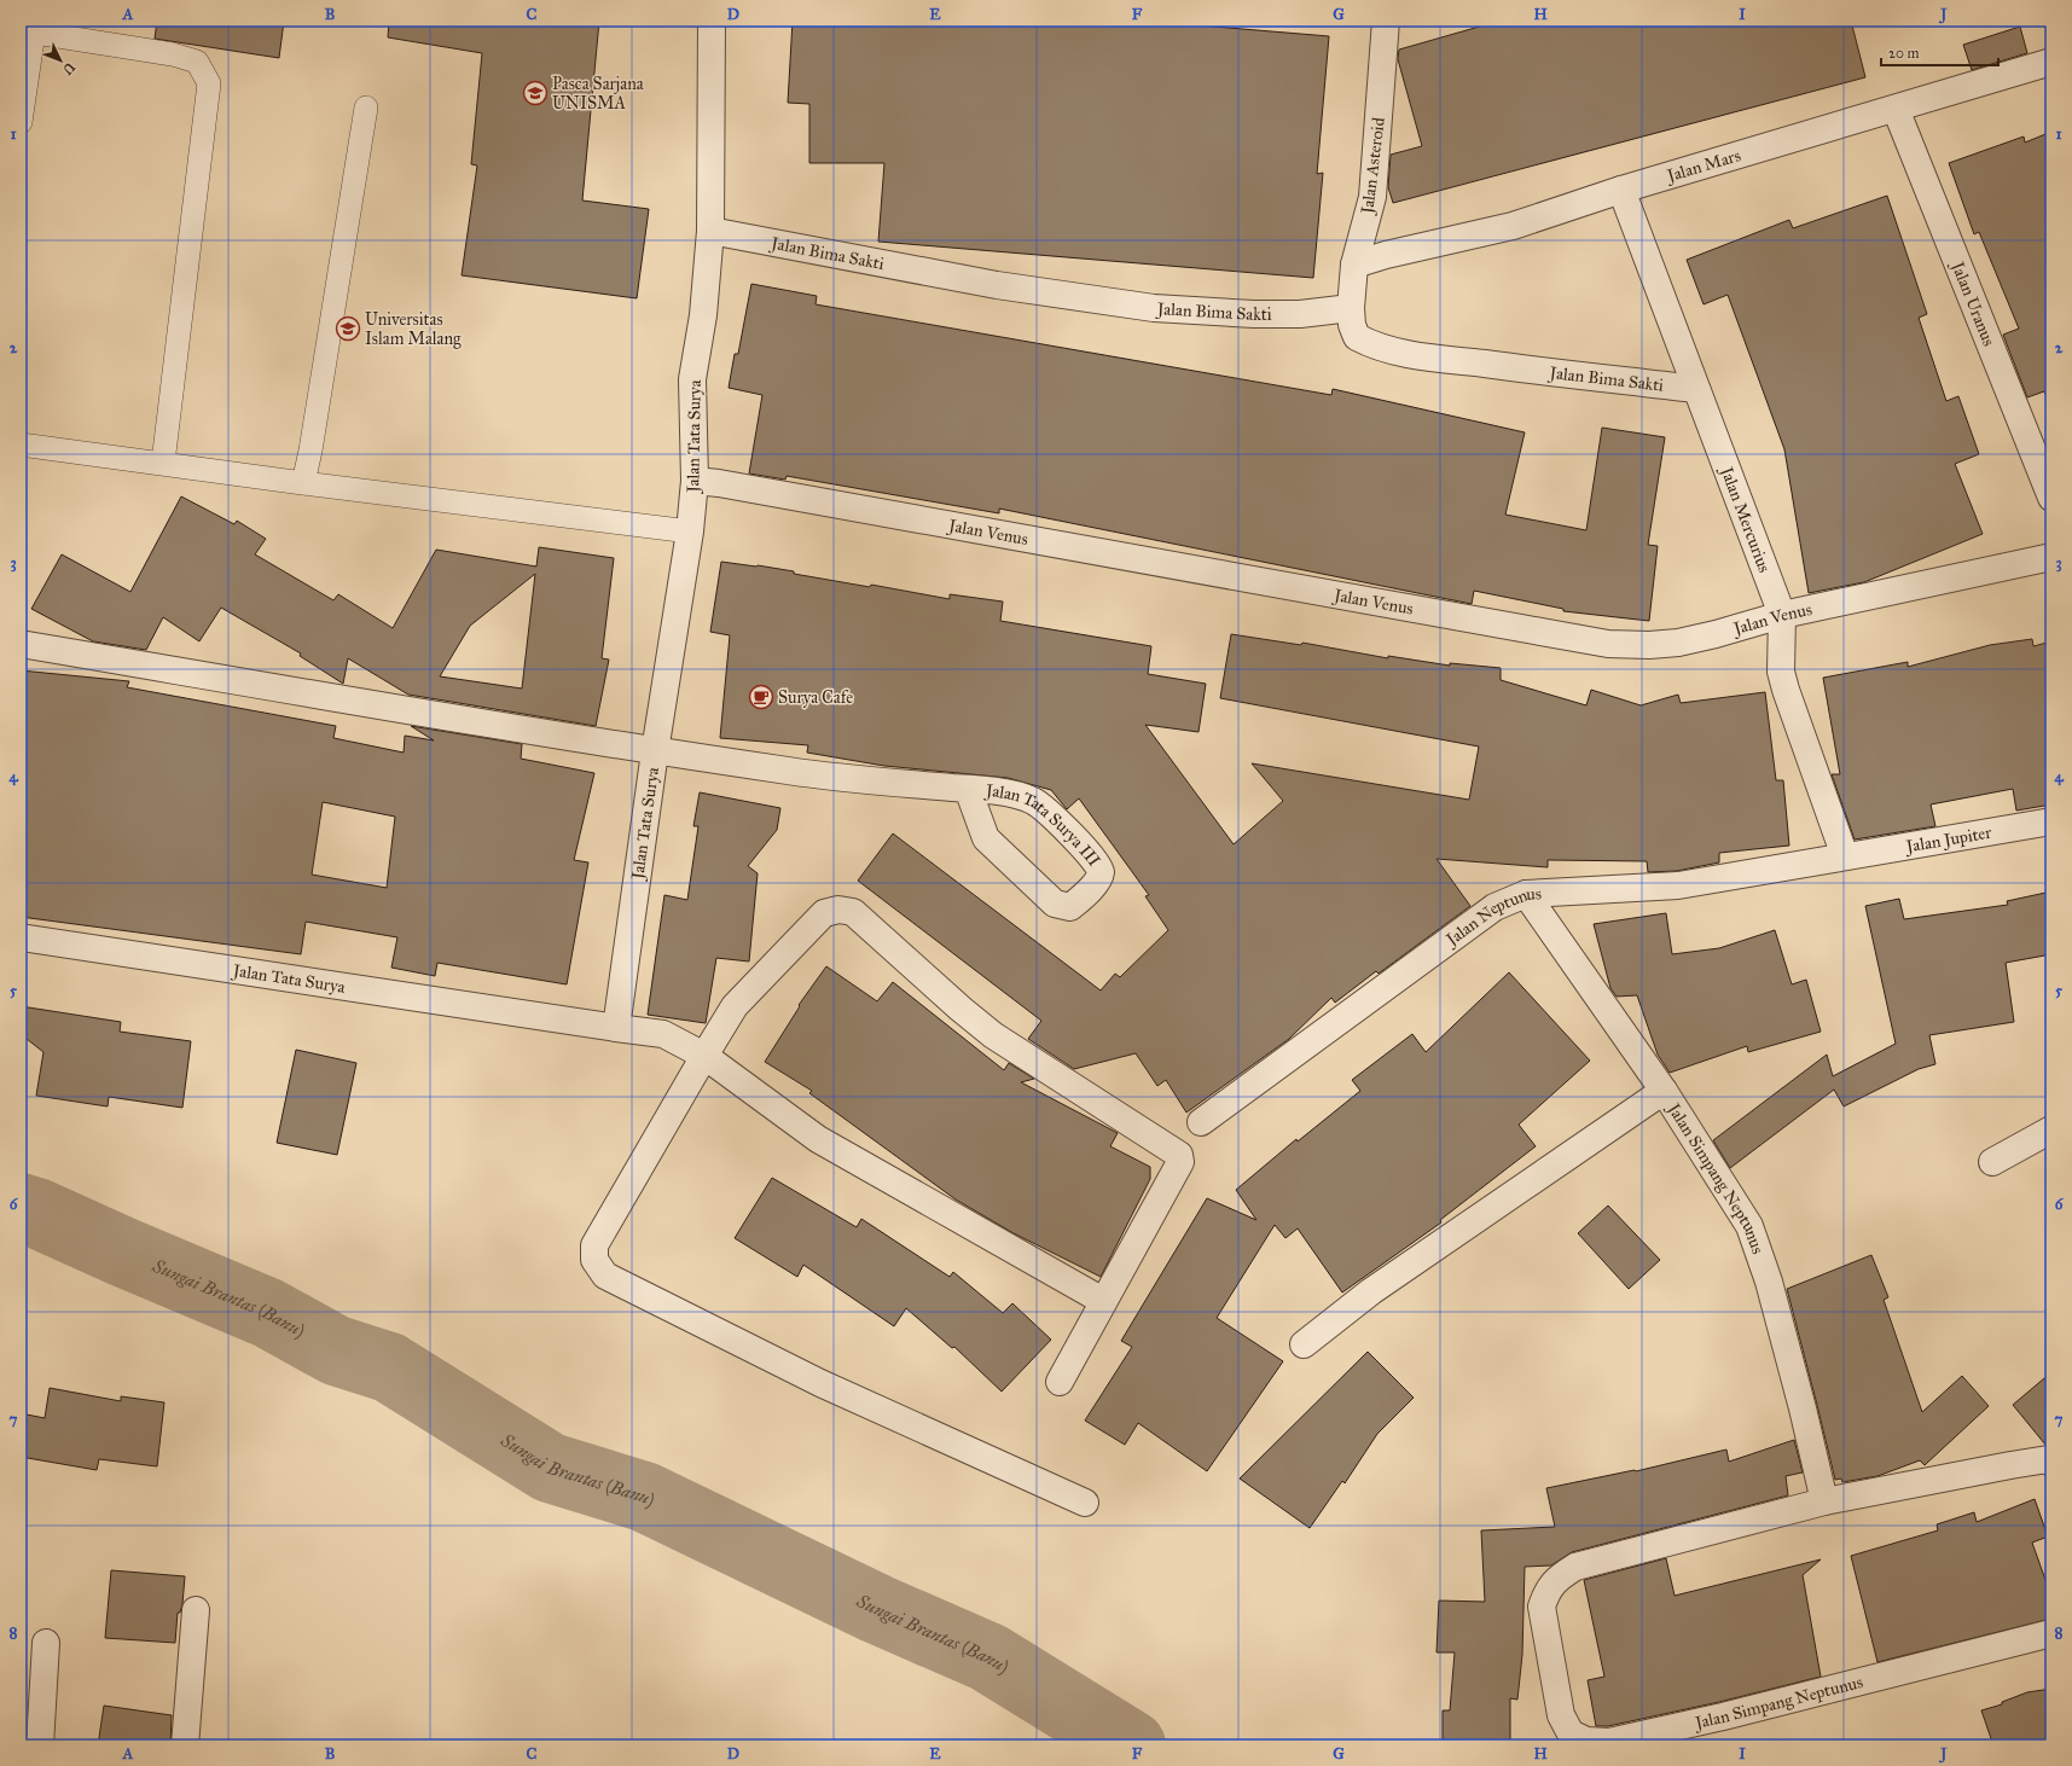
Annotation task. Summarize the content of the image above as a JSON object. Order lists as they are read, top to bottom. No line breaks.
{"streets":{"street":["Jalan Asteroid","Jalan Mars","Jalan Bima Sakti","Jalan Uranus","Jalan Tata Surya","Jalan Mercurius","Jalan Venus","Jalan Tata Surya III","Jalan Jupiter","Jalan Neptunus","Jalan Simpang Neptunus"]},"crossings":[["Jalan Asteroid","Jalan Mars"],["Jalan Asteroid","Jalan Bima Sakti"],["Jalan Mars","Jalan Uranus"],["Jalan Mars","Jalan Mercurius"],["Jalan Bima Sakti","Jalan Tata Surya"],["Jalan Bima Sakti","Jalan Mercurius"],["Jalan Tata Surya","Jalan Venus"],["Jalan Tata Surya","Jalan Tata Surya III"],["Jalan Mercurius","Jalan Venus"],["Jalan Mercurius","Jalan Jupiter"],["Jalan Mercurius","Jalan Neptunus"],["Jalan Jupiter","Jalan Neptunus"],["Jalan Neptunus","Jalan Simpang Neptunus"]],"water":["Sungai Brantas (Banu)"],"places":{"school or university":["Pasca Sarjana UNISMA","Universitas Islam Malang"],"cafe":["Surya Cafe"]},"scale_bar":"20 m","north":"bottom right","grid":{"columns":["A","B","C","D","E","F","G","H","I","J"],"rows":["1","2","3","4","5","6","7","8"]}}
